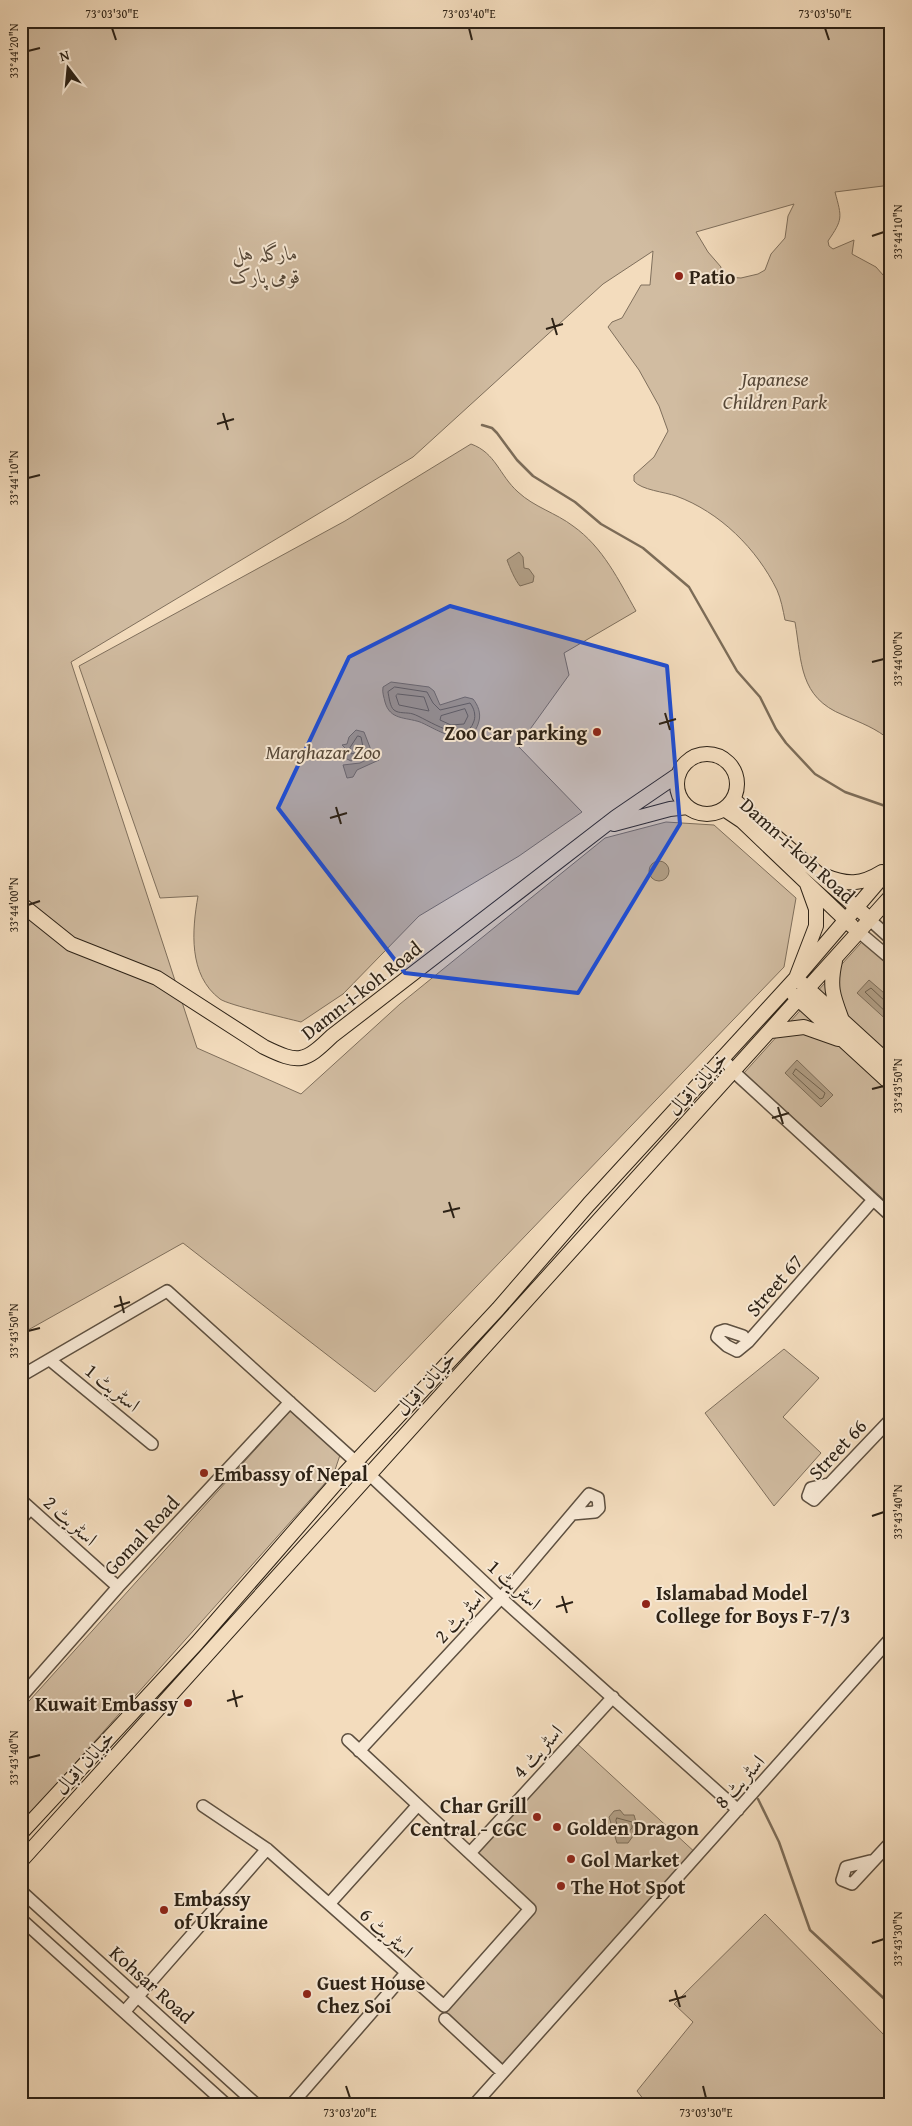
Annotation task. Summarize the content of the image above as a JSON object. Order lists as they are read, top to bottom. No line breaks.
{"streets":{"main road":["Damn-i-koh Road","خیابان اقبال"],"street":["Street 67","اسٹریٹ 1","Street 66","اسٹریٹ 2","Gomal Road","اسٹریٹ 4","اسٹریٹ 8","اسٹریٹ 6","Kohsar Road"]},"crossings":[["Damn-i-koh Road","خیابان اقبال"],["خیابان اقبال","اسٹریٹ 1"],["اسٹریٹ 1","اسٹریٹ 2"],["اسٹریٹ 1","Gomal Road"],["اسٹریٹ 1","اسٹریٹ 4"],["اسٹریٹ 1","اسٹریٹ 8"],["اسٹریٹ 2","Gomal Road"],["اسٹریٹ 4","اسٹریٹ 6"]],"parks":["مارگلہ ہل قومی پارک","Japanese Children Park","Marghazar Zoo"],"places":["Patio","Zoo Car parking","Embassy of Nepal","Islamabad Model College for Boys F-7/3","Kuwait Embassy","Char Grill Central - CGC","Golden Dragon","Gol Market","The Hot Spot","Embassy of Ukraine","Guest House Chez Soi"],"north":"top","coordinates":["73°03'30\"E","73°03'40\"E","73°03'50\"E","33°44'20\"N","33°44'10\"N","33°44'00\"N","33°43'50\"N","33°43'40\"N","33°43'30\"N","73°03'20\"E"]}
